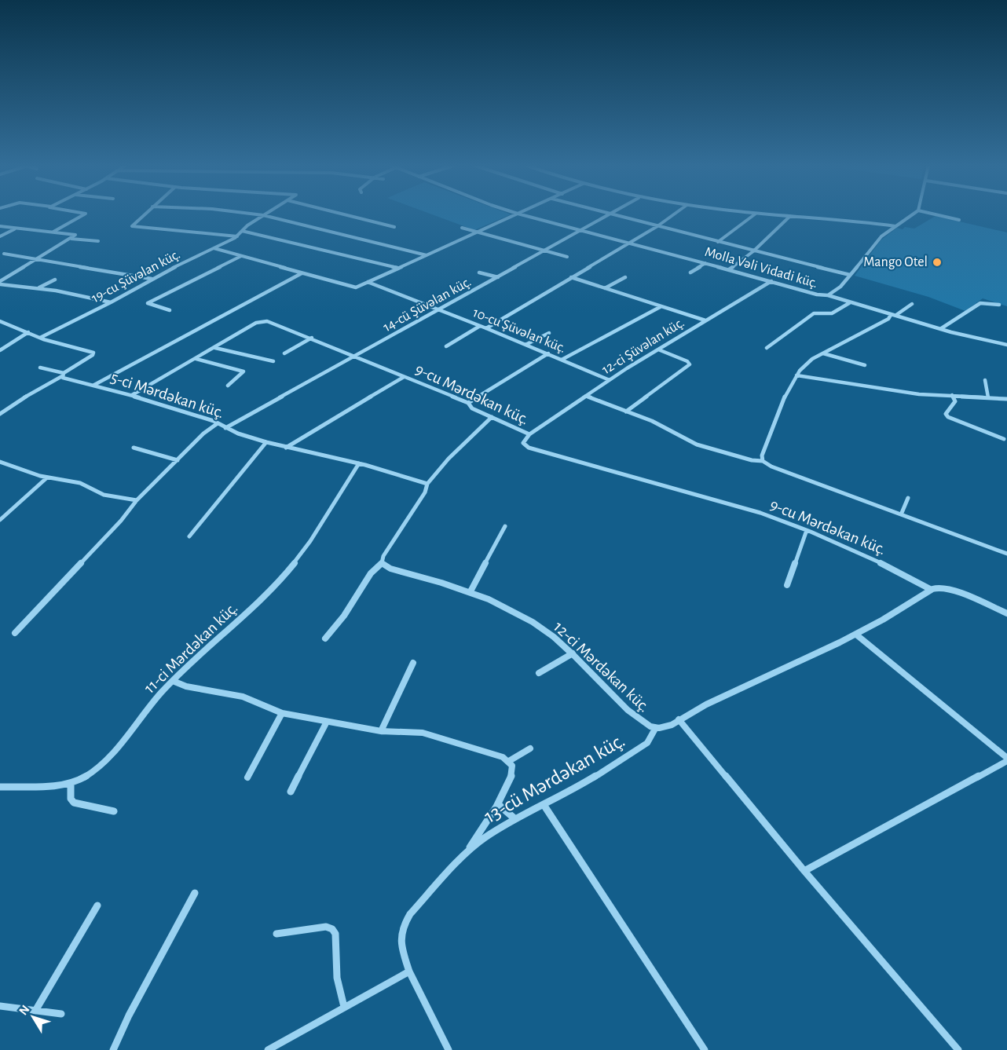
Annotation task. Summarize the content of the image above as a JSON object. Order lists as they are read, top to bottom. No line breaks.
{"streets":{"street":["Molla Vəli Vidadi küç.","19-cu Şüvəlan küç.","14-cü Şüvəlan küç.","10-cu Şüvəlan küç.","12-ci Şüvəlan küç.","9-cu Mərdəkan küç.","5-ci Mərdəkan küç.","11-ci Mərdəkan küç.","12-ci Mərdəkan küç.","13-cü Mərdəkan küç."]},"crossings":[["Molla Vəli Vidadi küç.","14-cü Şüvəlan küç."],["Molla Vəli Vidadi küç.","12-ci Şüvəlan küç."],["19-cu Şüvəlan küç.","5-ci Mərdəkan küç."],["14-cü Şüvəlan küç.","10-cu Şüvəlan küç."],["14-cü Şüvəlan küç.","9-cu Mərdəkan küç."],["14-cü Şüvəlan küç.","5-ci Mərdəkan küç."],["10-cu Şüvəlan küç.","12-ci Şüvəlan küç."],["12-ci Şüvəlan küç.","9-cu Mərdəkan küç."],["9-cu Mərdəkan küç.","5-ci Mərdəkan küç."],["5-ci Mərdəkan küç.","11-ci Mərdəkan küç."],["12-ci Mərdəkan küç.","13-cü Mərdəkan küç."]],"places":["Mango Otel"],"north":"top left"}
